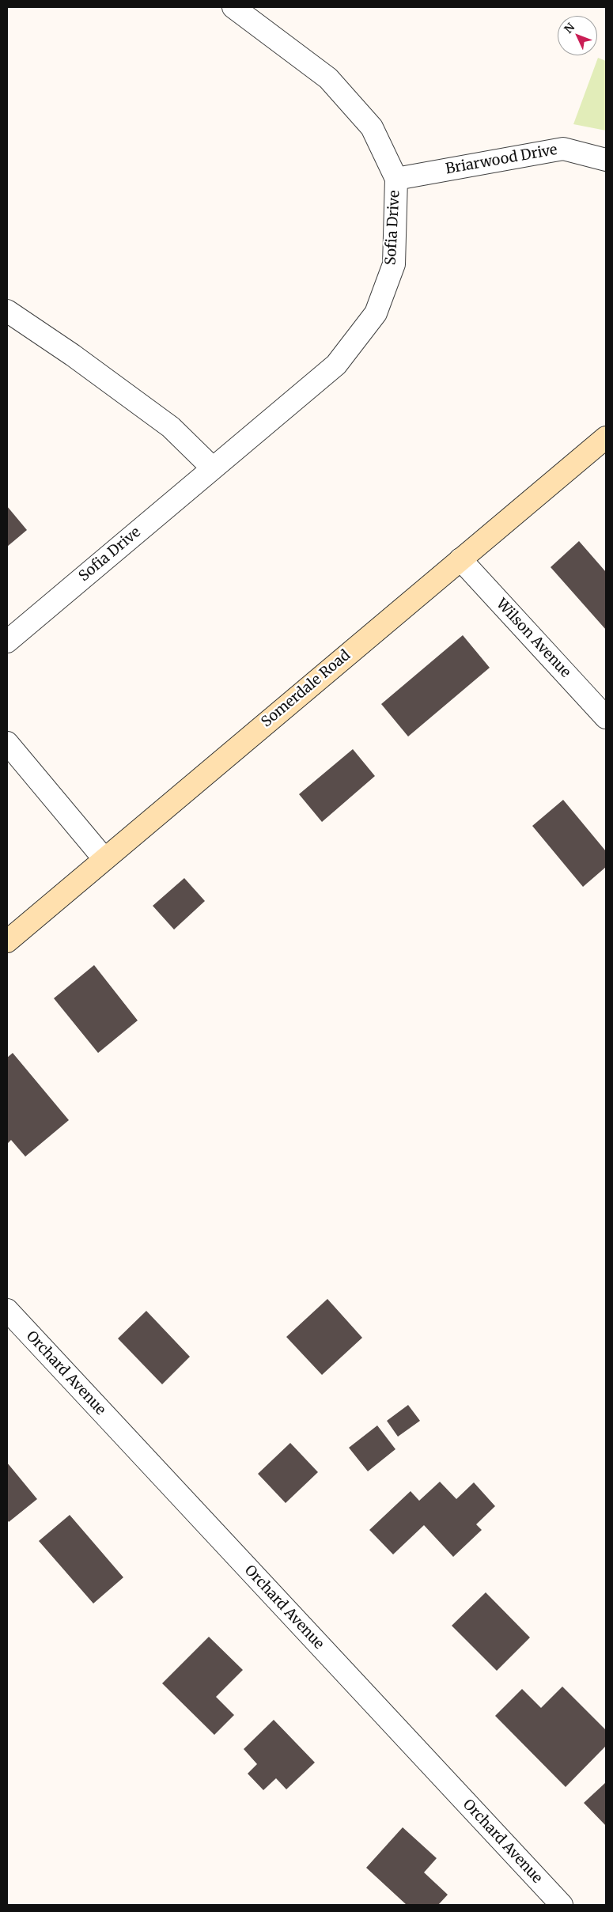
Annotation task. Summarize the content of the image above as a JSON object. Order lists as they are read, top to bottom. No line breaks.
{"streets":{"main road":["Somerdale Road"],"street":["Briarwood Drive","Sofia Drive","Wilson Avenue","Orchard Avenue"]},"crossings":[["Briarwood Drive","Sofia Drive"],["Wilson Avenue","Somerdale Road"]],"north":"top left"}
